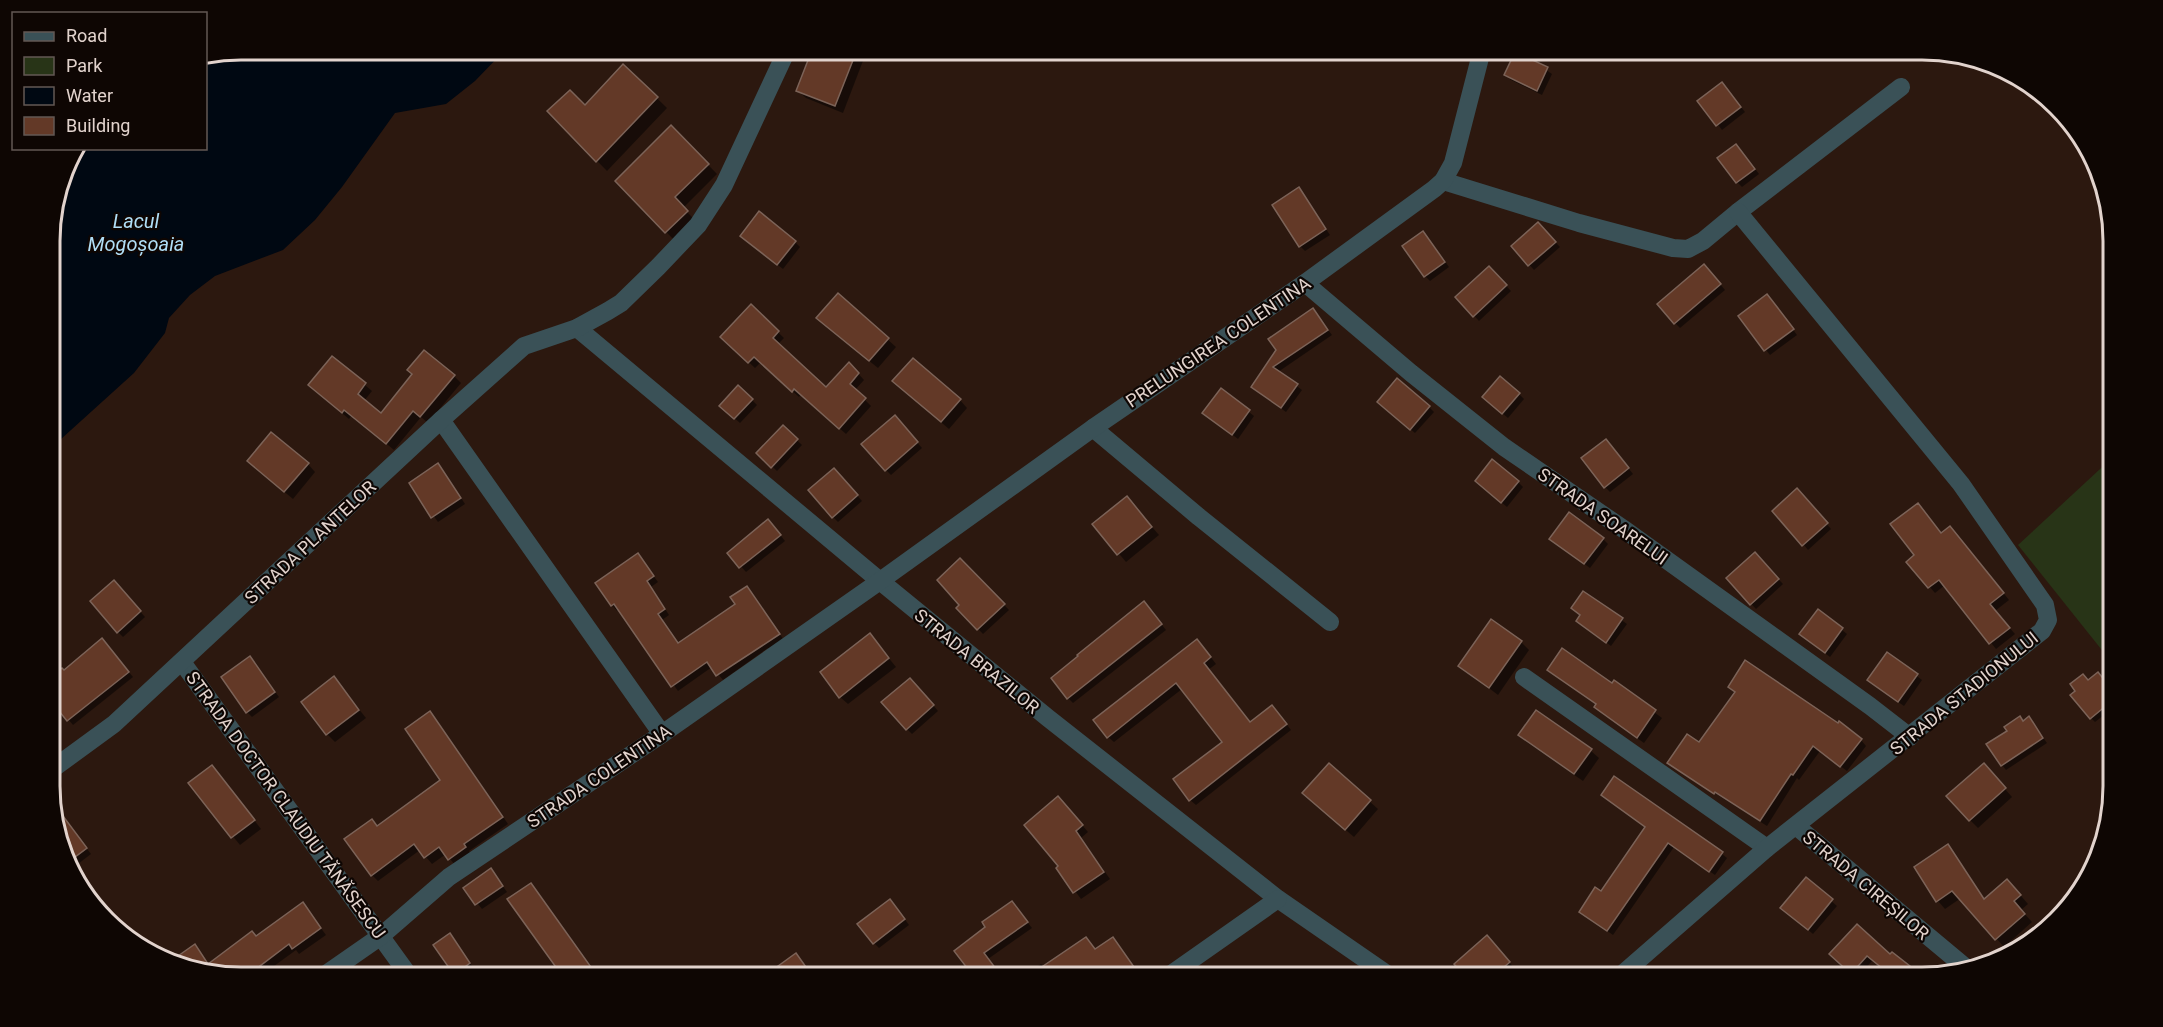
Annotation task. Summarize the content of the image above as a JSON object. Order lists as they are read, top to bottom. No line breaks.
{"streets":{"street":["PRELUNGIREA COLENTINA","STRADA SOARELUI","STRADA PLANTELOR","STRADA BRAZILOR","STRADA STADIONULUI","STRADA COLENTINA","STRADA DOCTOR CLAUDIU TĂNĂSESCU","STRADA CIREȘILOR"]},"crossings":[["PRELUNGIREA COLENTINA","STRADA SOARELUI"],["PRELUNGIREA COLENTINA","STRADA BRAZILOR"],["PRELUNGIREA COLENTINA","STRADA COLENTINA"],["STRADA SOARELUI","STRADA STADIONULUI"],["STRADA PLANTELOR","STRADA BRAZILOR"],["STRADA PLANTELOR","STRADA DOCTOR CLAUDIU TĂNĂSESCU"],["STRADA BRAZILOR","STRADA COLENTINA"],["STRADA STADIONULUI","STRADA CIREȘILOR"],["STRADA COLENTINA","STRADA DOCTOR CLAUDIU TĂNĂSESCU"]],"water":["Lacul Mogoșoaia"],"legend":["Road","Park","Water","Building"]}
